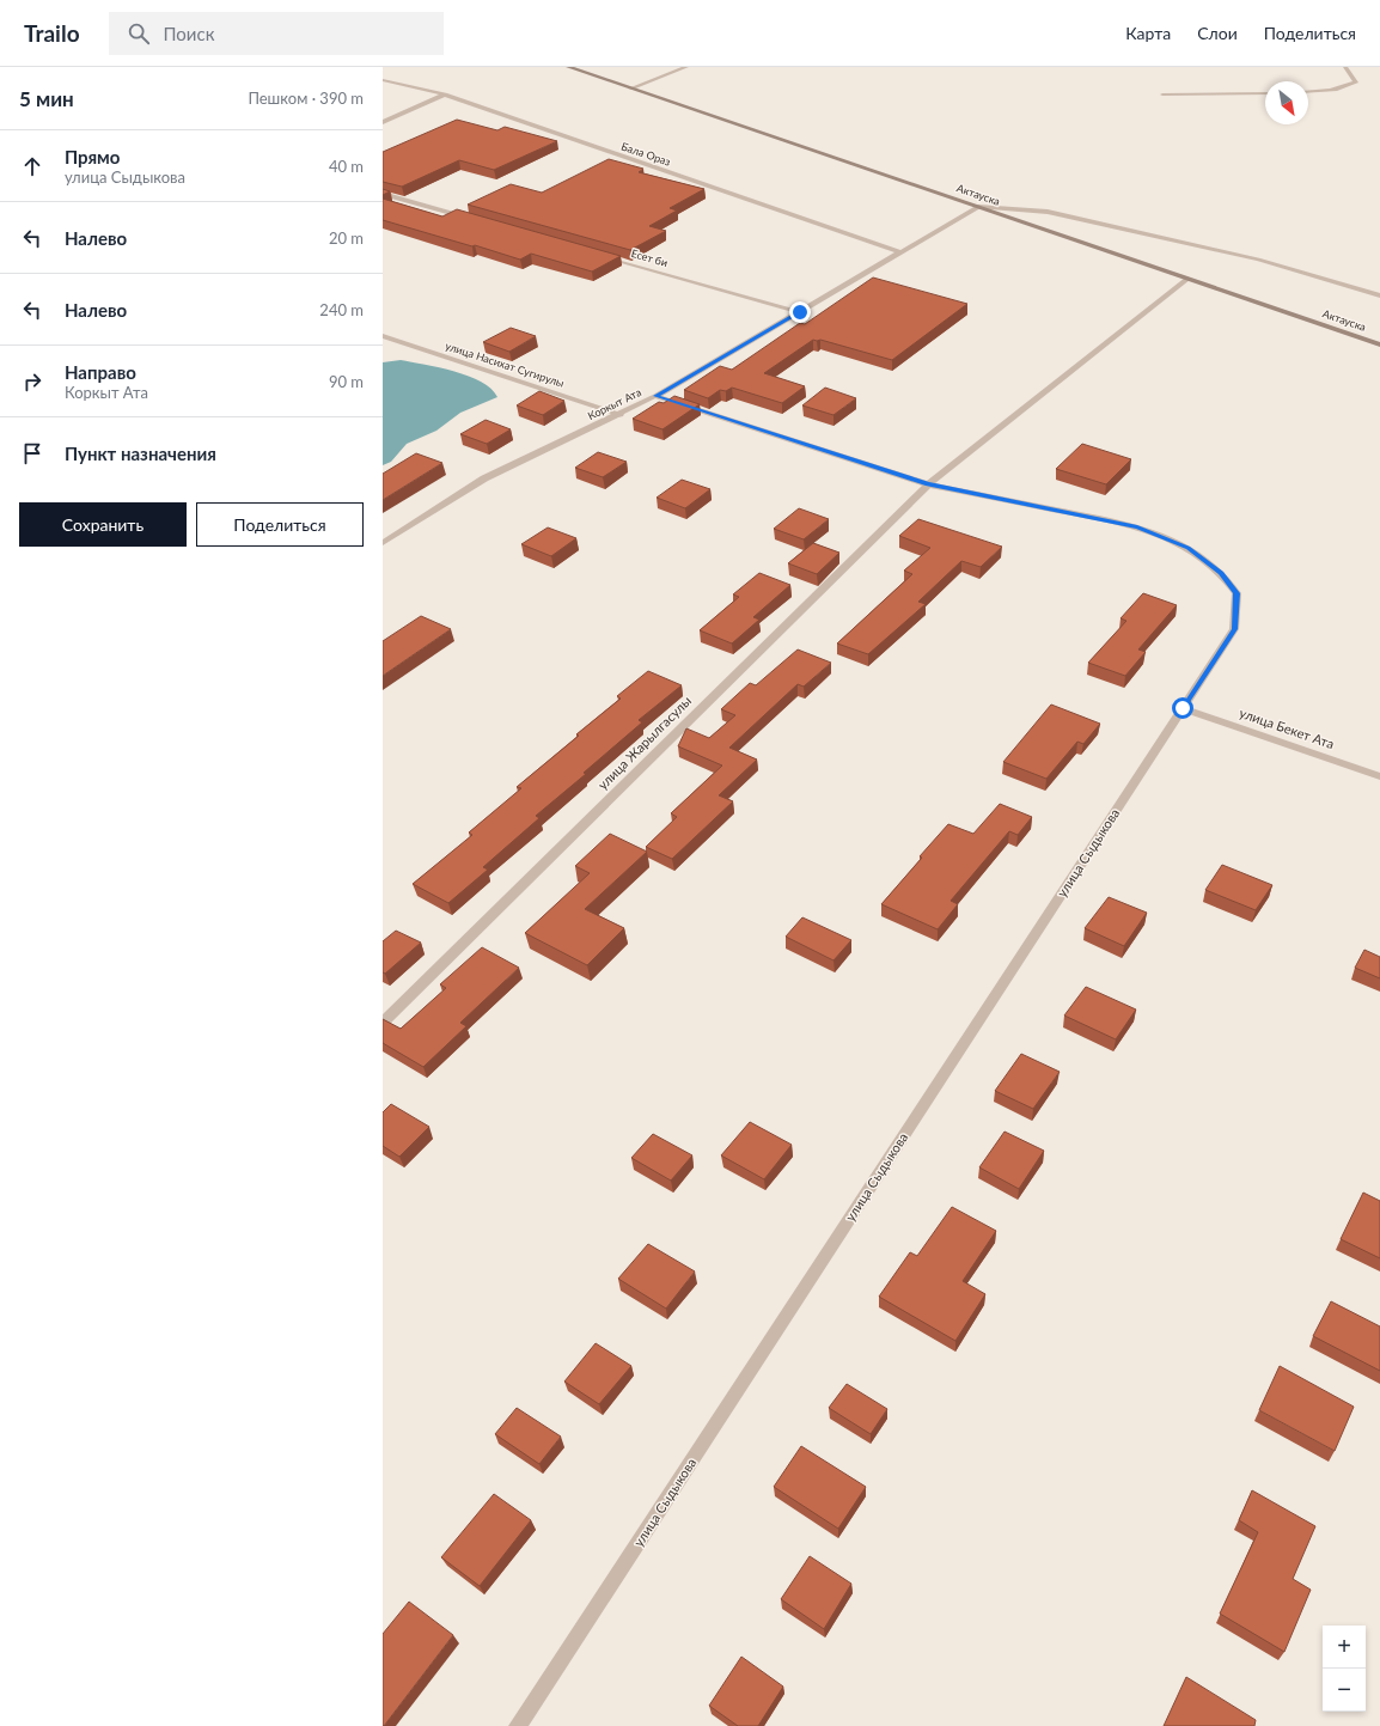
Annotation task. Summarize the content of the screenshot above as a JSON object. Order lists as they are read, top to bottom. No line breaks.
{"streets":{"main road":["Актауска"],"street":["Бала Ораз","Есет би","улица Насихат Сугирулы","Коркыт Ата","улица Бекет Ата","улица Жарылгасулы","улица Сыдыкова"]},"crossings":[["Бала Ораз","Коркыт Ата"],["Актауска","Коркыт Ата"],["Актауска","улица Жарылгасулы"],["Есет би","Коркыт Ата"],["улица Насихат Сугирулы","Коркыт Ата"],["улица Бекет Ата","улица Сыдыкова"],["улица Жарылгасулы","улица Сыдыкова"]],"north":"bottom right","page":{"header":"Trailo","search":"Поиск","nav":["Карта","Слои","Поделиться"],"heading":["5 мин","Пешком · 390 m"],"list":[["Прямо","улица Сыдыкова","40 m"],["Налево","20 m"],["Налево","240 m"],["Направо","Коркыт Ата","90 m"],"Пункт назначения"],"buttons":["Сохранить","Поделиться"],"map_buttons":["+","−"]}}
